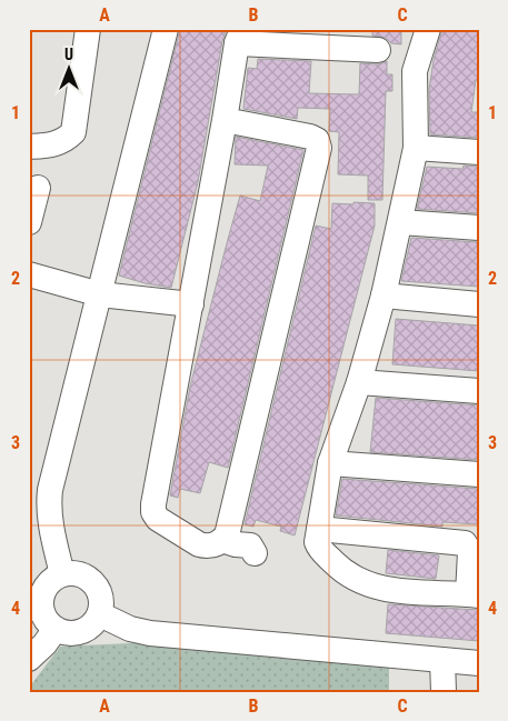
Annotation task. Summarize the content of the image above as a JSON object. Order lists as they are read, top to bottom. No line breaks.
{"north":"top","grid":{"columns":["A","B","C"],"rows":["1","2","3","4"]}}
